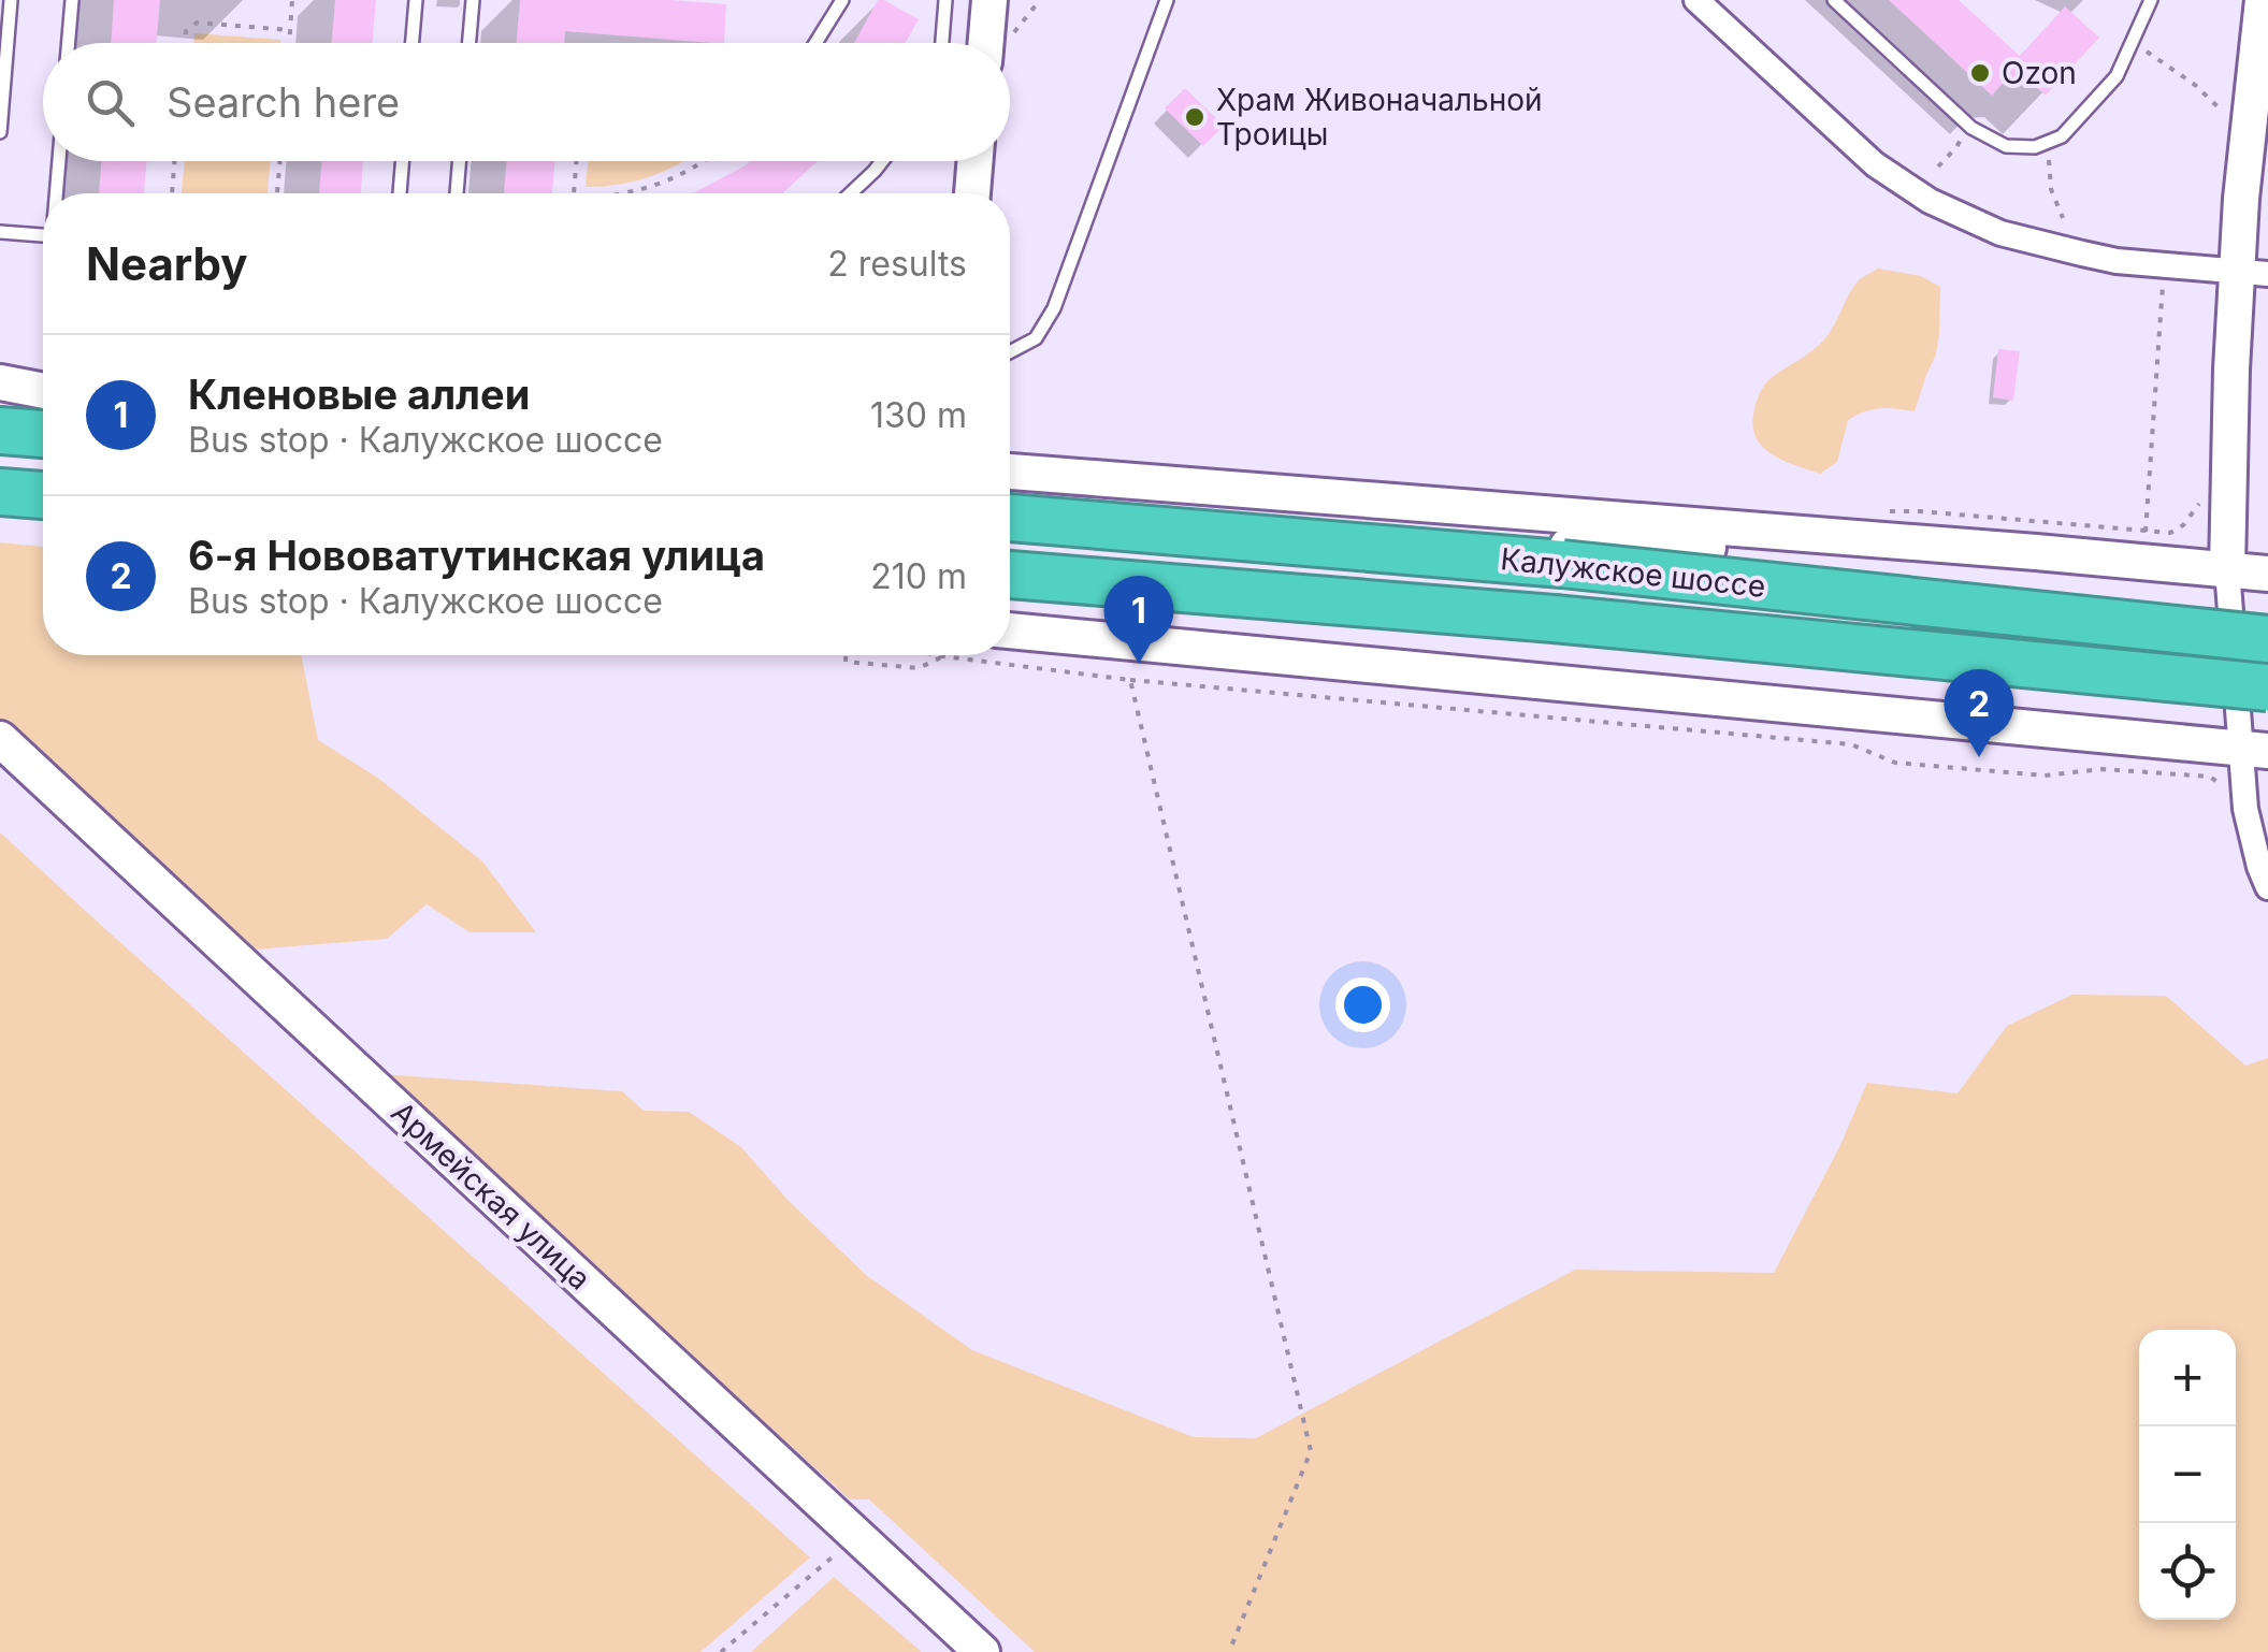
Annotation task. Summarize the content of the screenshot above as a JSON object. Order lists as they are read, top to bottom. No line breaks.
{"streets":{"highway":["Калужское шоссе"],"street":["Армейская улица"]},"places":["Ozon","Храм Живоначальной Троицы"],"page":{"search":"Search here","heading":["Nearby","2 results"],"list":[{"mark":"1","name":"Кленовые аллеи","note":"Bus stop · Калужское шоссе","value":"130 m"},{"mark":"2","name":"6-я Нововатутинская улица","note":"Bus stop · Калужское шоссе","value":"210 m"}],"pins":["1","2"],"map_buttons":["+","−"]}}
